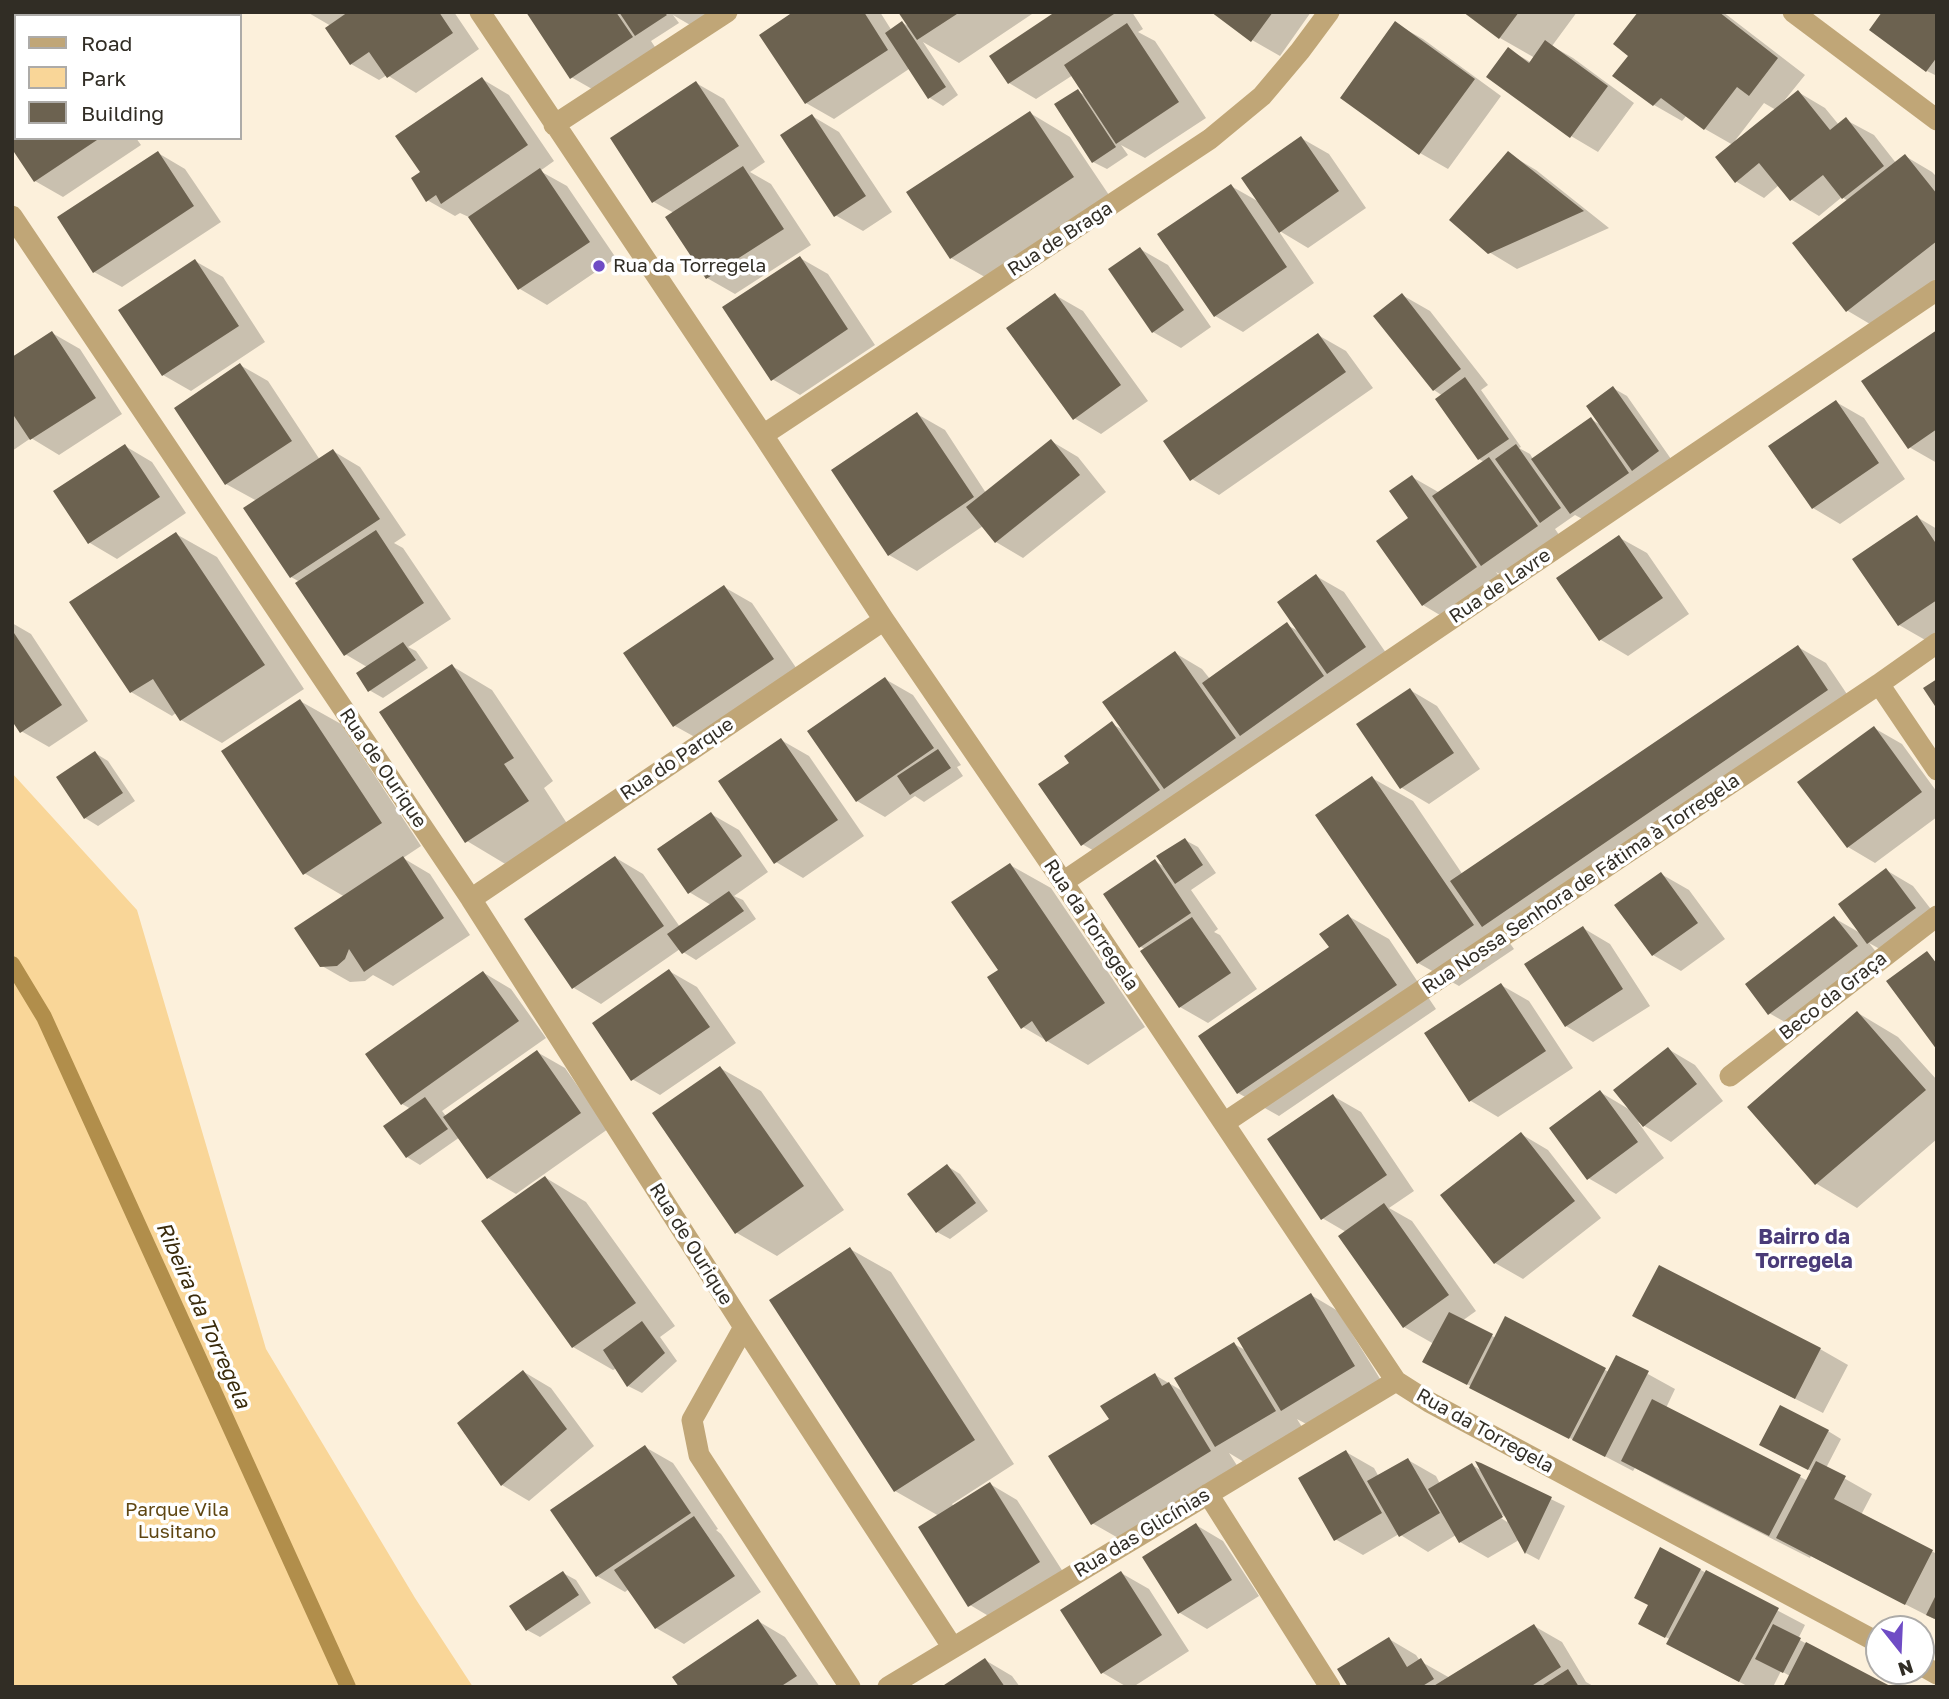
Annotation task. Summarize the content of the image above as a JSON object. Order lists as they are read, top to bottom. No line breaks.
{"streets":{"street":["Rua de Braga","Rua de Lavre","Rua do Parque","Rua de Ourique","Rua Nossa Senhora de Fátima à Torregela","Rua da Torregela","Beco da Graça","Rua das Glicínias"]},"crossings":[["Rua de Braga","Rua da Torregela"],["Rua de Lavre","Rua da Torregela"],["Rua do Parque","Rua de Ourique"],["Rua do Parque","Rua da Torregela"],["Rua de Ourique","Rua das Glicínias"],["Rua Nossa Senhora de Fátima à Torregela","Rua da Torregela"],["Rua da Torregela","Rua das Glicínias"]],"districts":["Bairro da Torregela"],"water":["Ribeira da Torregela"],"parks":["Parque Vila Lusitano"],"places":["Rua da Torregela"],"legend":["Road","Park","Building"],"north":"bottom"}
